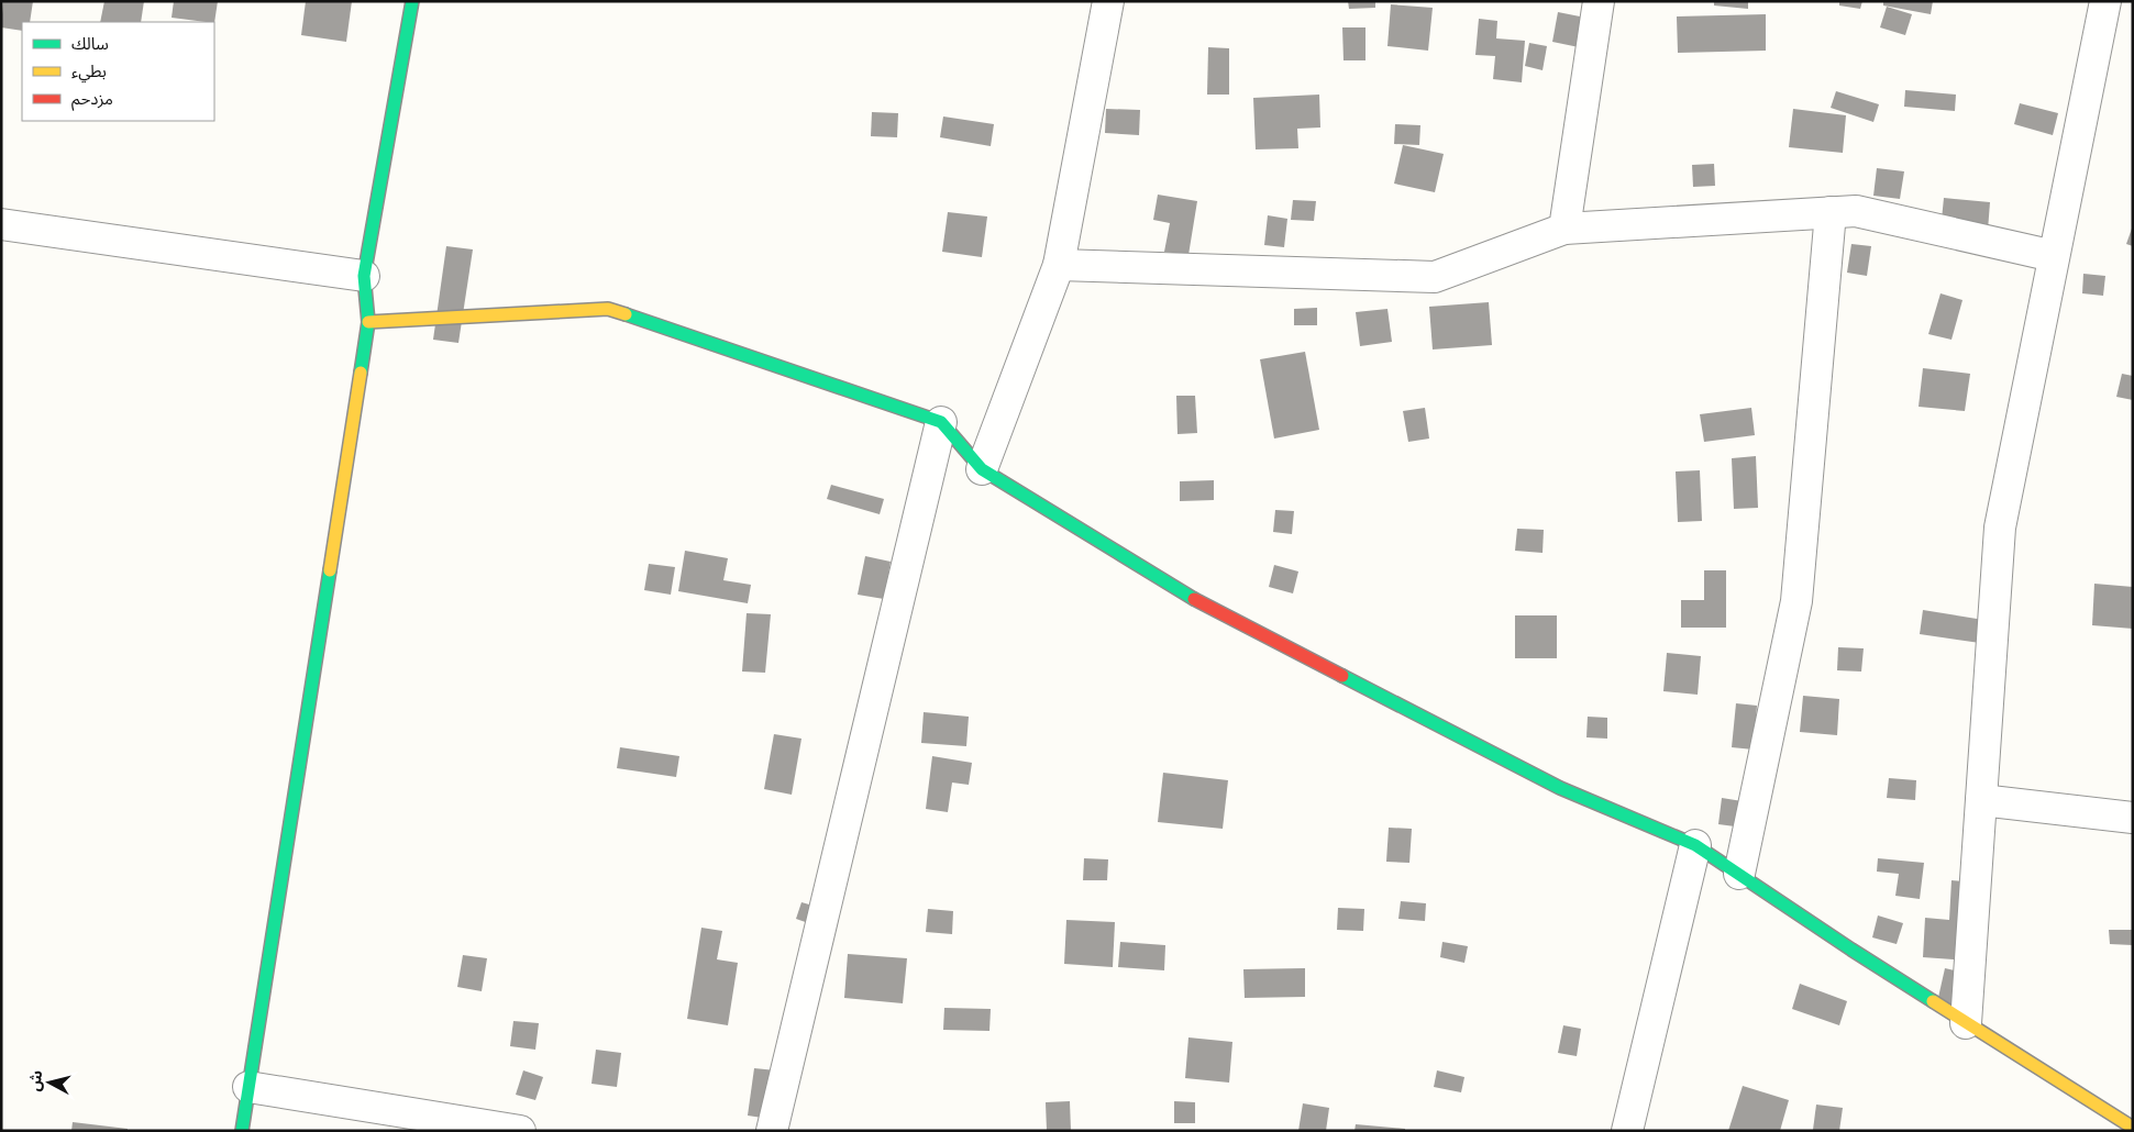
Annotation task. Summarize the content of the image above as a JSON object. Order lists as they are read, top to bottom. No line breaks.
{"legend":["سالك","بطيء","مزدحم"],"north":"left"}
